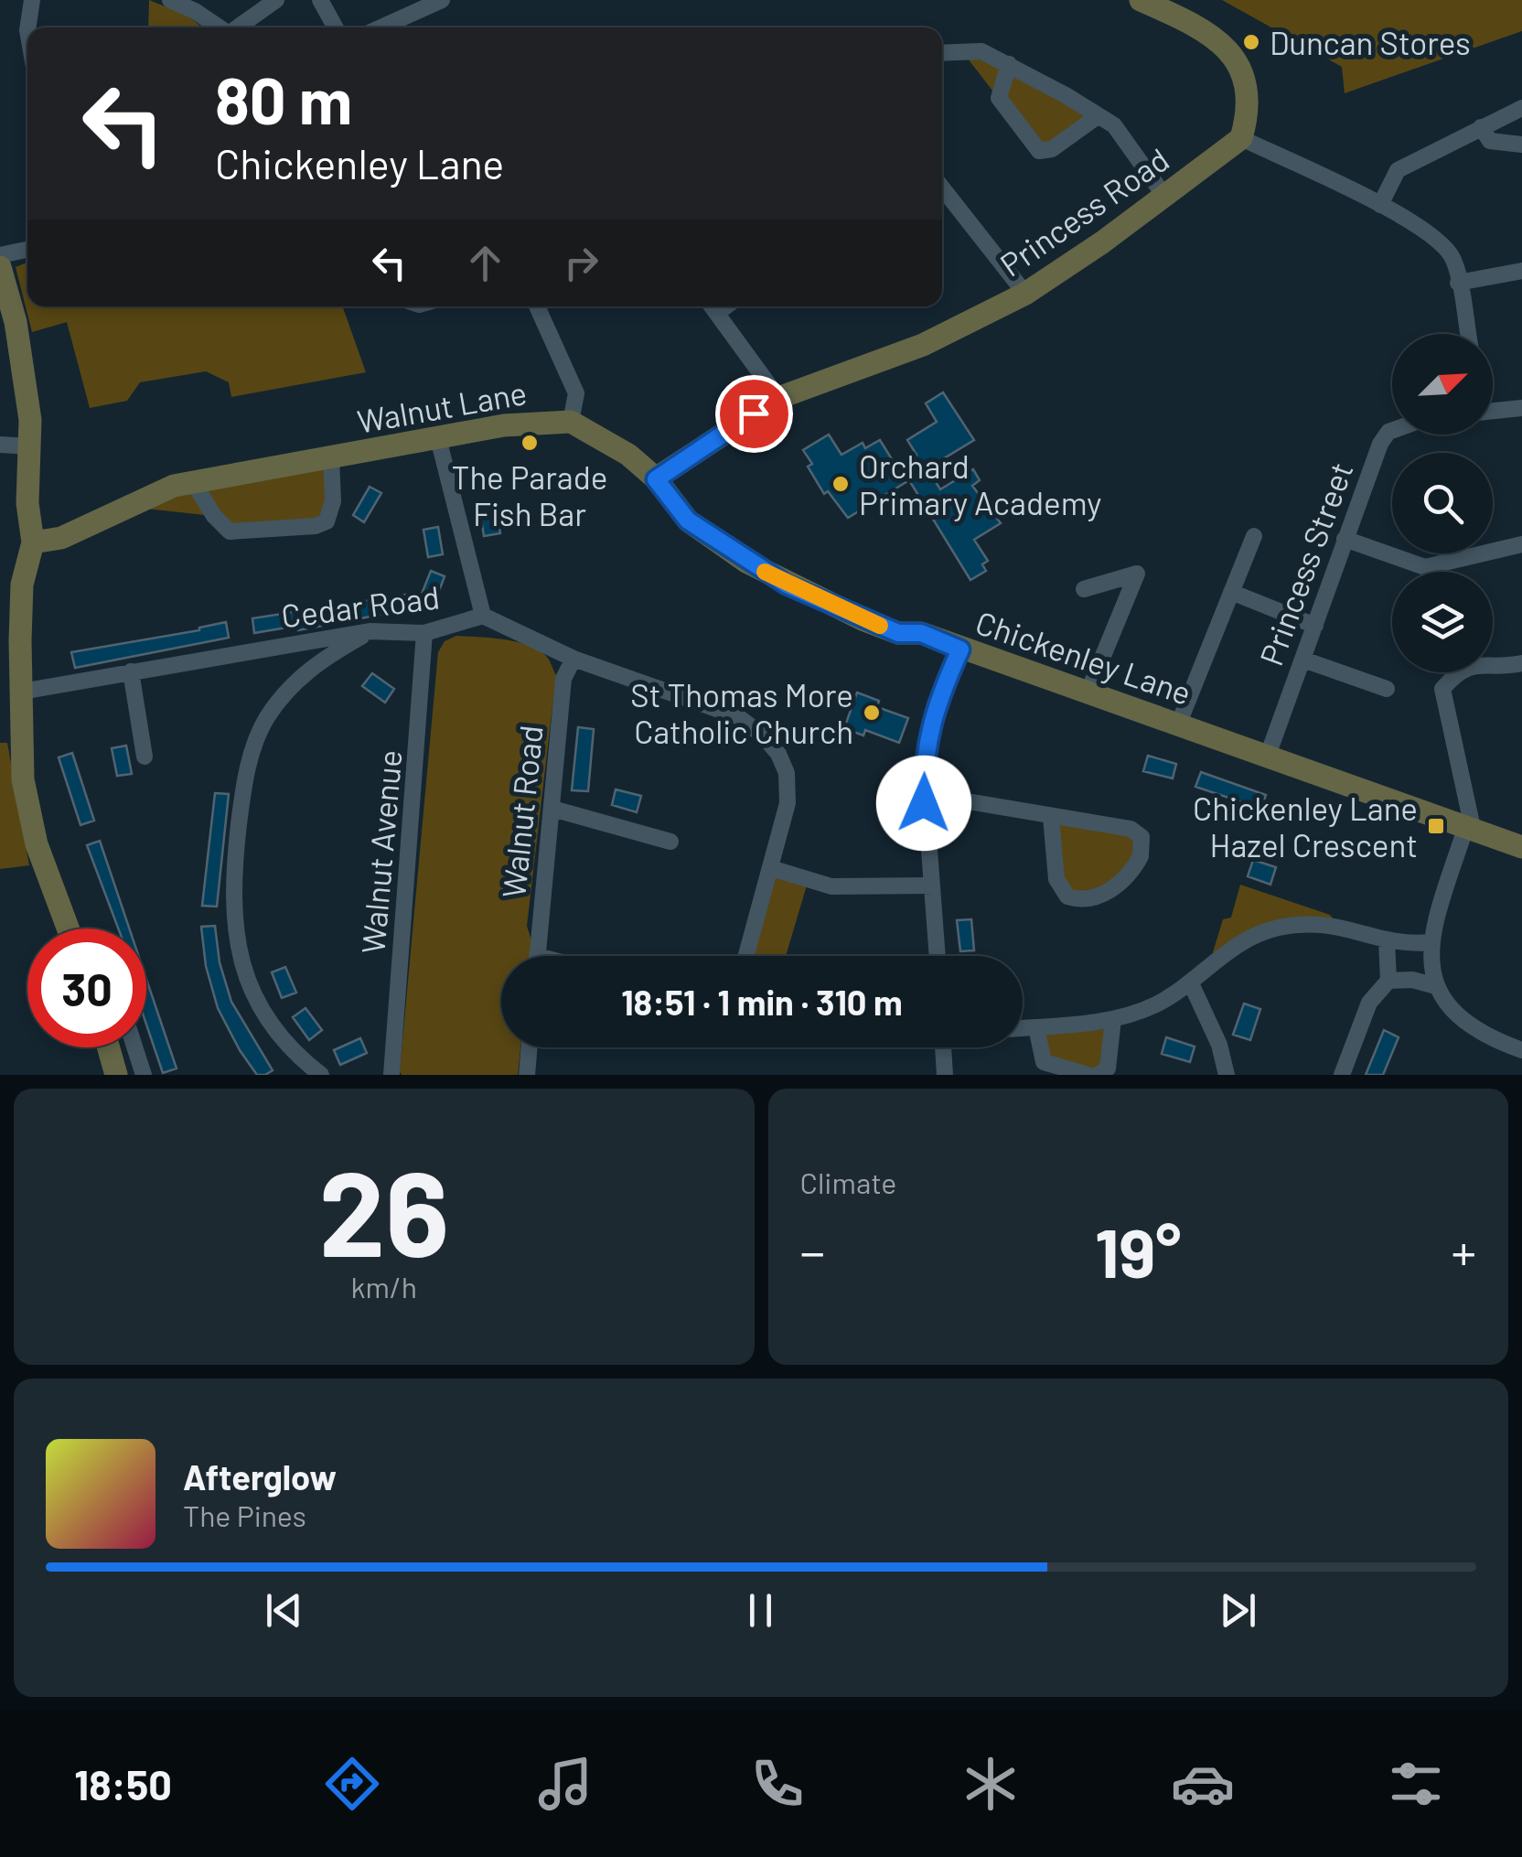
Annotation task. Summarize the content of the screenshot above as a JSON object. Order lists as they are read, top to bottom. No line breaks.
{"streets":{"street":["Princess Road","Walnut Lane","Princess Street","Cedar Road","Chickenley Lane","Walnut Road","Walnut Avenue"]},"crossings":[["Princess Road","Walnut Lane"],["Princess Road","Chickenley Lane"],["Walnut Lane","Chickenley Lane"],["Princess Street","Chickenley Lane"],["Cedar Road","Walnut Road"],["Cedar Road","Walnut Avenue"]],"places":{"other":["Duncan Stores","The Parade Fish Bar","Orchard Primary Academy","St Thomas More Catholic Church"],"transit":["Chickenley Lane Hazel Crescent"]},"north":"top right","page":{"turn":["80 m","Chickenley Lane"],"limit":"30","trip":"18:51 · 1 min · 310 m","tile":[["26","km/h"],"Climate"],"heat":["−","19°","+"],"song":["Afterglow","The Pines"],"tabs":"18:50"}}
